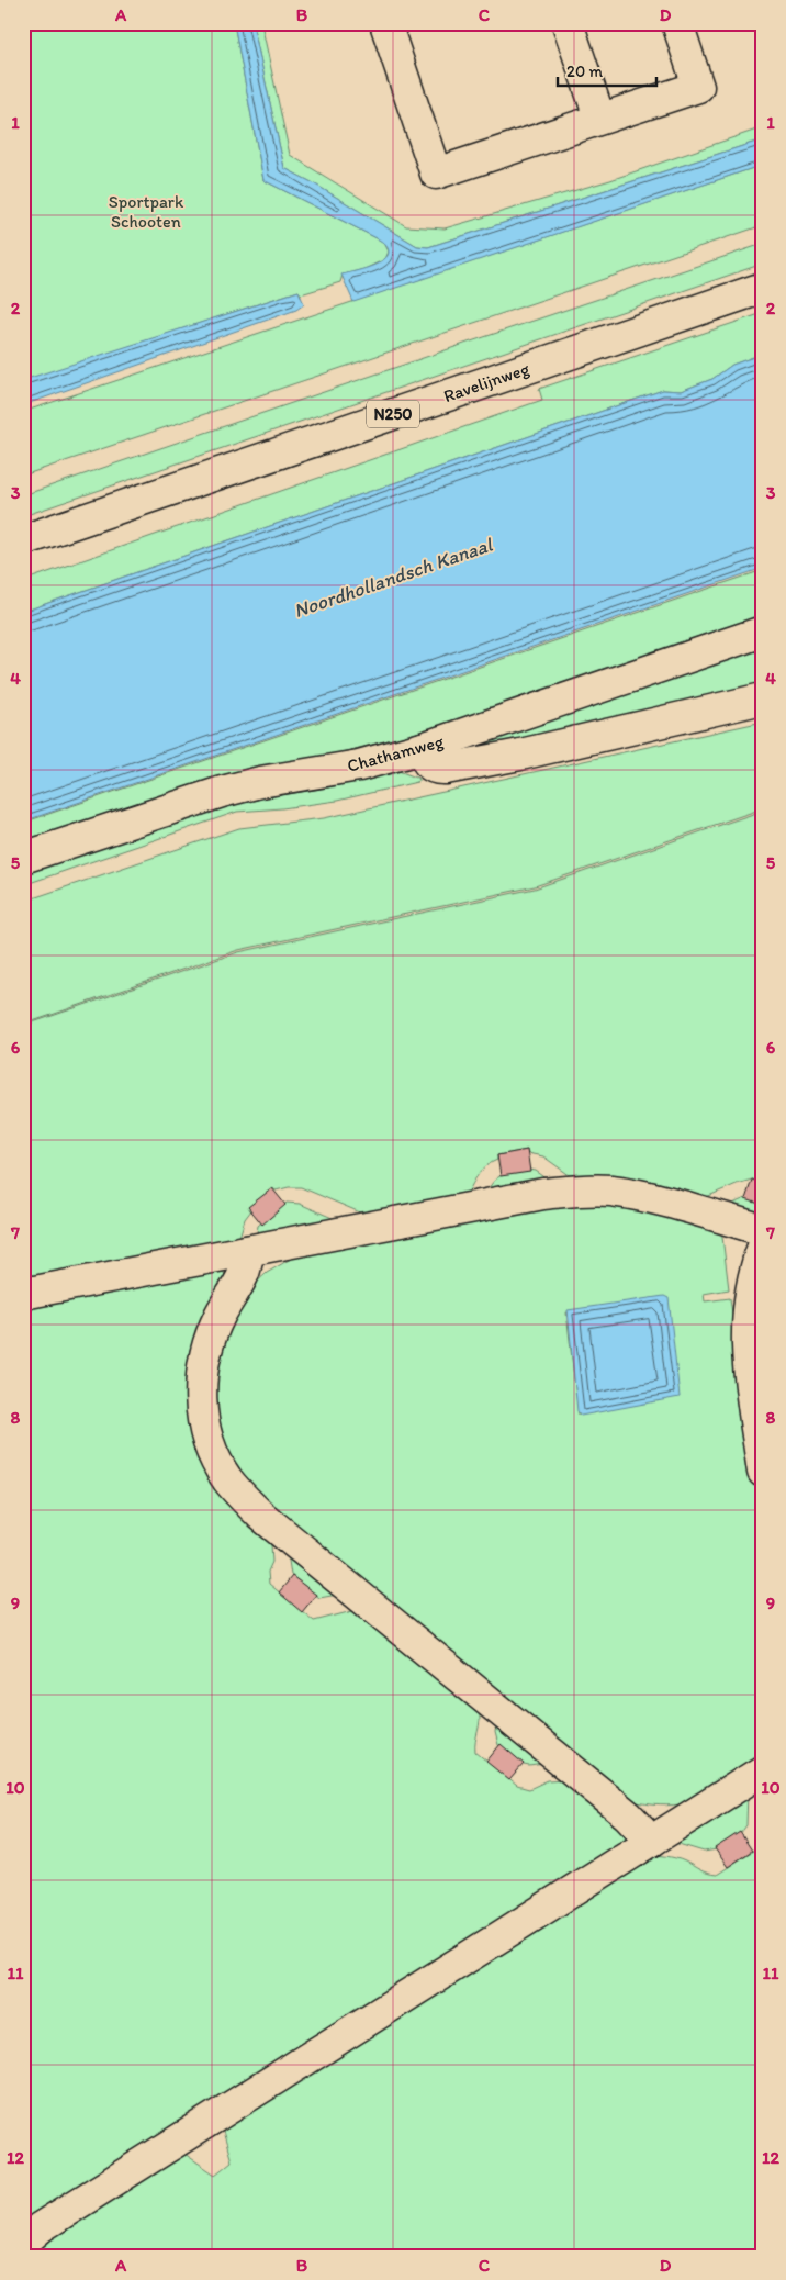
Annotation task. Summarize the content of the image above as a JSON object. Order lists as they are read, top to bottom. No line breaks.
{"streets":{"main road":["Ravelijnweg","N250","Chathamweg"]},"water":["Noordhollandsch Kanaal"],"parks":["Sportpark Schooten"],"scale_bar":"20 m","grid":{"columns":["A","B","C","D"],"rows":["1","2","3","4","5","6","7","8","9","10","11","12"]}}
